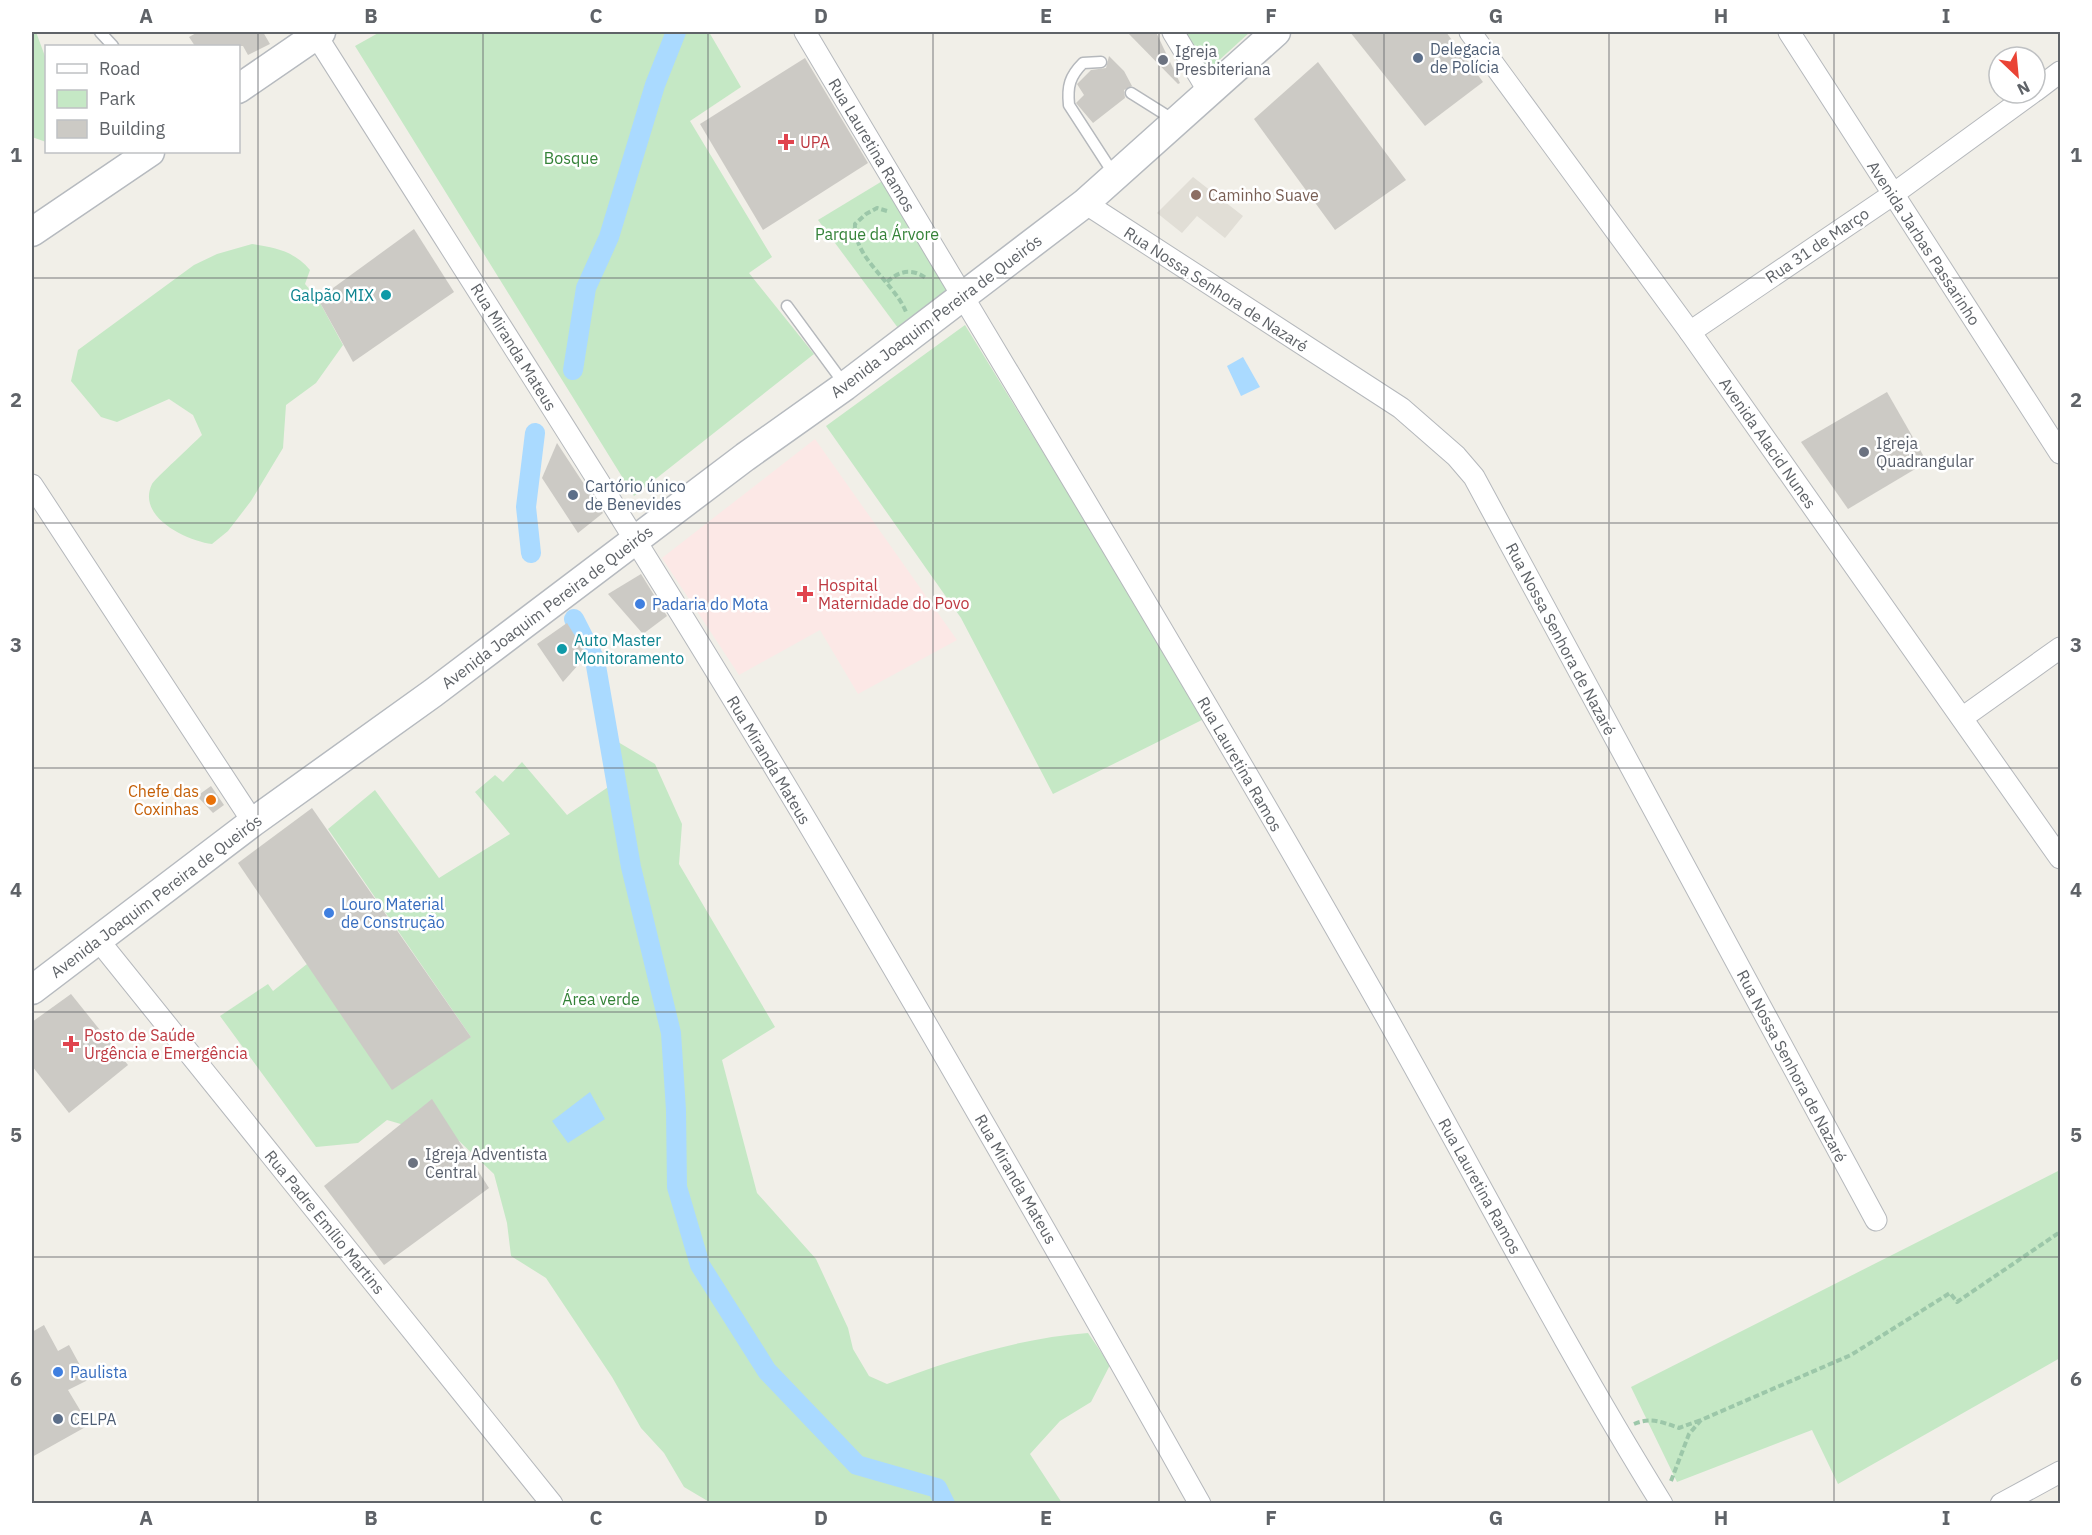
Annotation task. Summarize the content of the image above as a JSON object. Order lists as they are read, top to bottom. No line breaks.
{"streets":{"main road":["Avenida Joaquim Pereira de Queirós"],"street":["Rua Lauretina Ramos","Avenida Jarbas Passarinho","Rua 31 de Março","Rua Nossa Senhora de Nazaré","Rua Miranda Mateus","Avenida Alacid Nunes","Rua Padre Emílio Martins"]},"crossings":[["Rua Lauretina Ramos","Avenida Joaquim Pereira de Queirós"],["Avenida Jarbas Passarinho","Rua 31 de Março"],["Rua 31 de Março","Avenida Alacid Nunes"],["Rua Nossa Senhora de Nazaré","Avenida Joaquim Pereira de Queirós"],["Avenida Joaquim Pereira de Queirós","Rua Miranda Mateus"],["Avenida Joaquim Pereira de Queirós","Rua Padre Emílio Martins"]],"parks":["Bosque","Parque da Árvore","Área verde"],"places":{"other":["Delegacia de Polícia","Igreja Presbiteriana","Caminho Suave","Galpão MIX","Igreja Quadrangular","Cartório único de Benevides","Padaria do Mota","Auto Master Monitoramento","Chefe das Coxinhas","Louro Material de Construção","Igreja Adventista Central","Paulista","CELPA"],"health":["UPA","Hospital Maternidade do Povo","Posto de Saúde Urgência e Emergência"]},"legend":["Road","Park","Building"],"north":"bottom right","grid":{"columns":["A","B","C","D","E","F","G","H","I"],"rows":["1","2","3","4","5","6"]}}
